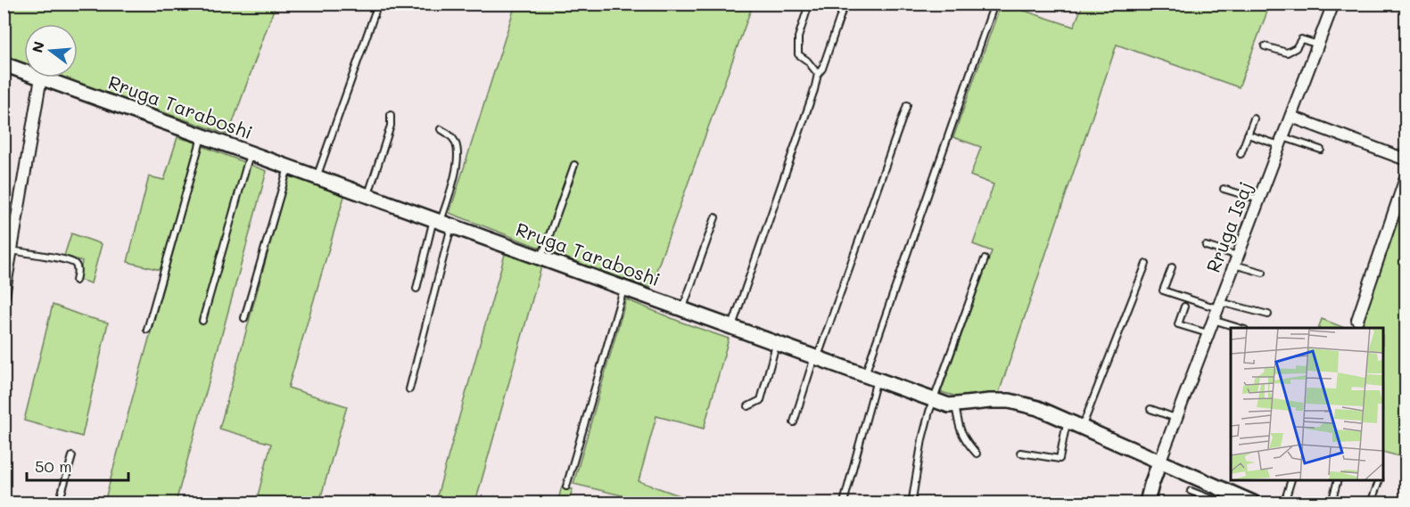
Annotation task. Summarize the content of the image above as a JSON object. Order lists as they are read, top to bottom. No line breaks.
{"streets":{"street":["Rruga Taraboshi","Rruga Isaj"]},"crossings":[["Rruga Taraboshi","Rruga Isaj"]],"scale_bar":"50 m","north":"left"}
